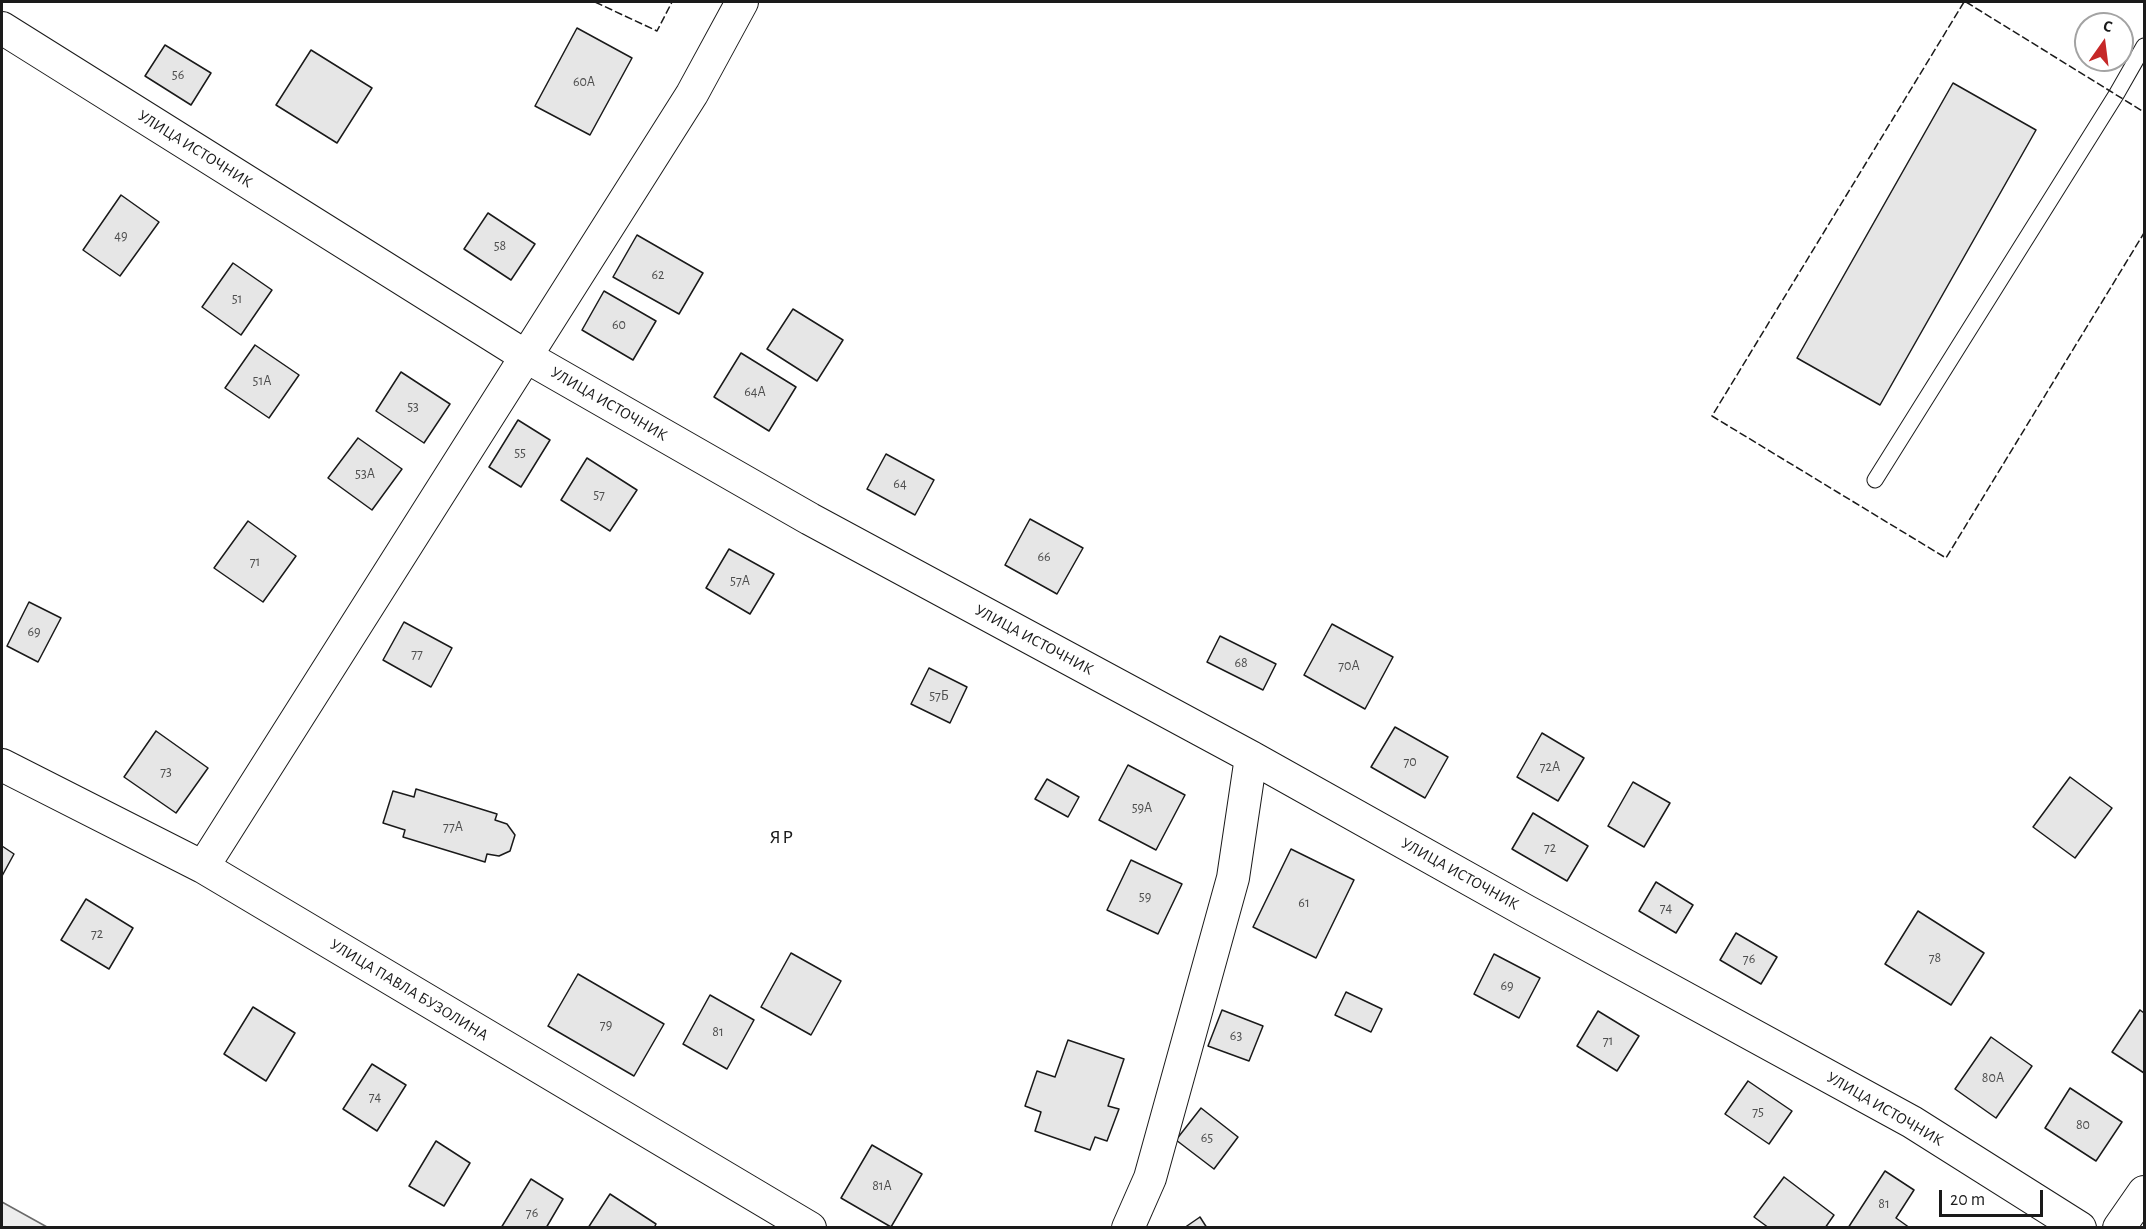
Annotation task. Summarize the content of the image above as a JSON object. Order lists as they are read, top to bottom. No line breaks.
{"streets":{"street":["УЛИЦА ИСТОЧНИК","УЛИЦА ПАВЛА БУЗОЛИНА"]},"districts":["ЯР"],"house_numbers":["56","60А","49","58","62","51","60","51А","64А","53","55","53А","64","57","66","71","57А","69","77","68","70А","57Б","70","72А","73","59А","77А","72","59","61","74","72","78","76","69","79","81","63","71","80А","74","75","80","65","81А","81","76"],"scale_bar":"20 m","north":"top"}
